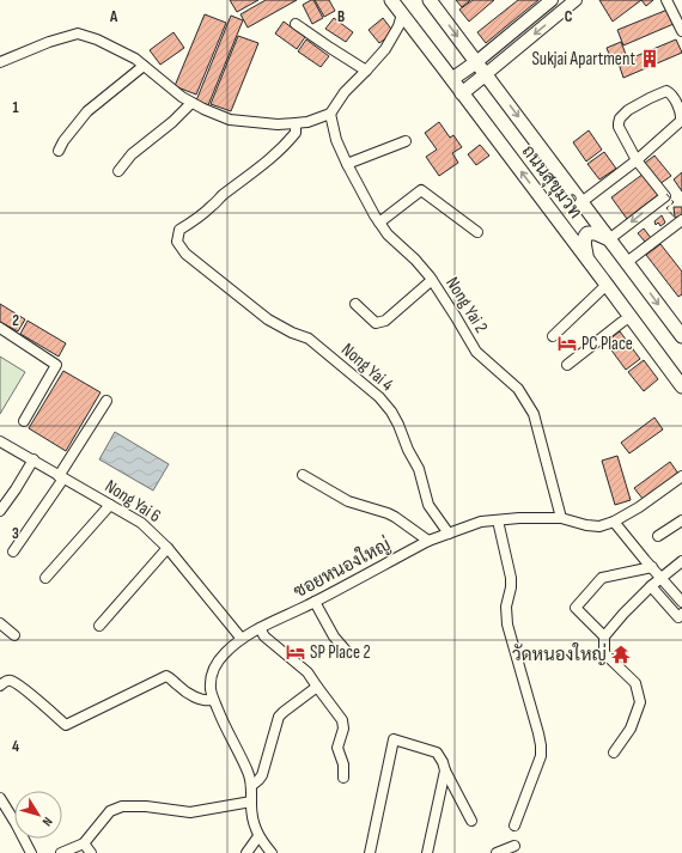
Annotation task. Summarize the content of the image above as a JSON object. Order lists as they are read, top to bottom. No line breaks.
{"streets":{"highway":["ถนนสุขุมวิท"],"street":["Nong Yai 2","Nong Yai 4","Nong Yai 6","ซอยหนองใหญ่"]},"crossings":[["Nong Yai 2","ซอยหนองใหญ่"],["Nong Yai 4","ซอยหนองใหญ่"],["Nong Yai 6","ซอยหนองใหญ่"]],"places":{"building":["Sukjai Apartment"],"hotel":["PC Place","SP Place 2"],"temple":["วัดหนองใหญ่"]},"north":"bottom right","grid":{"columns":["A","B","C"],"rows":["1","2","3","4"]}}
